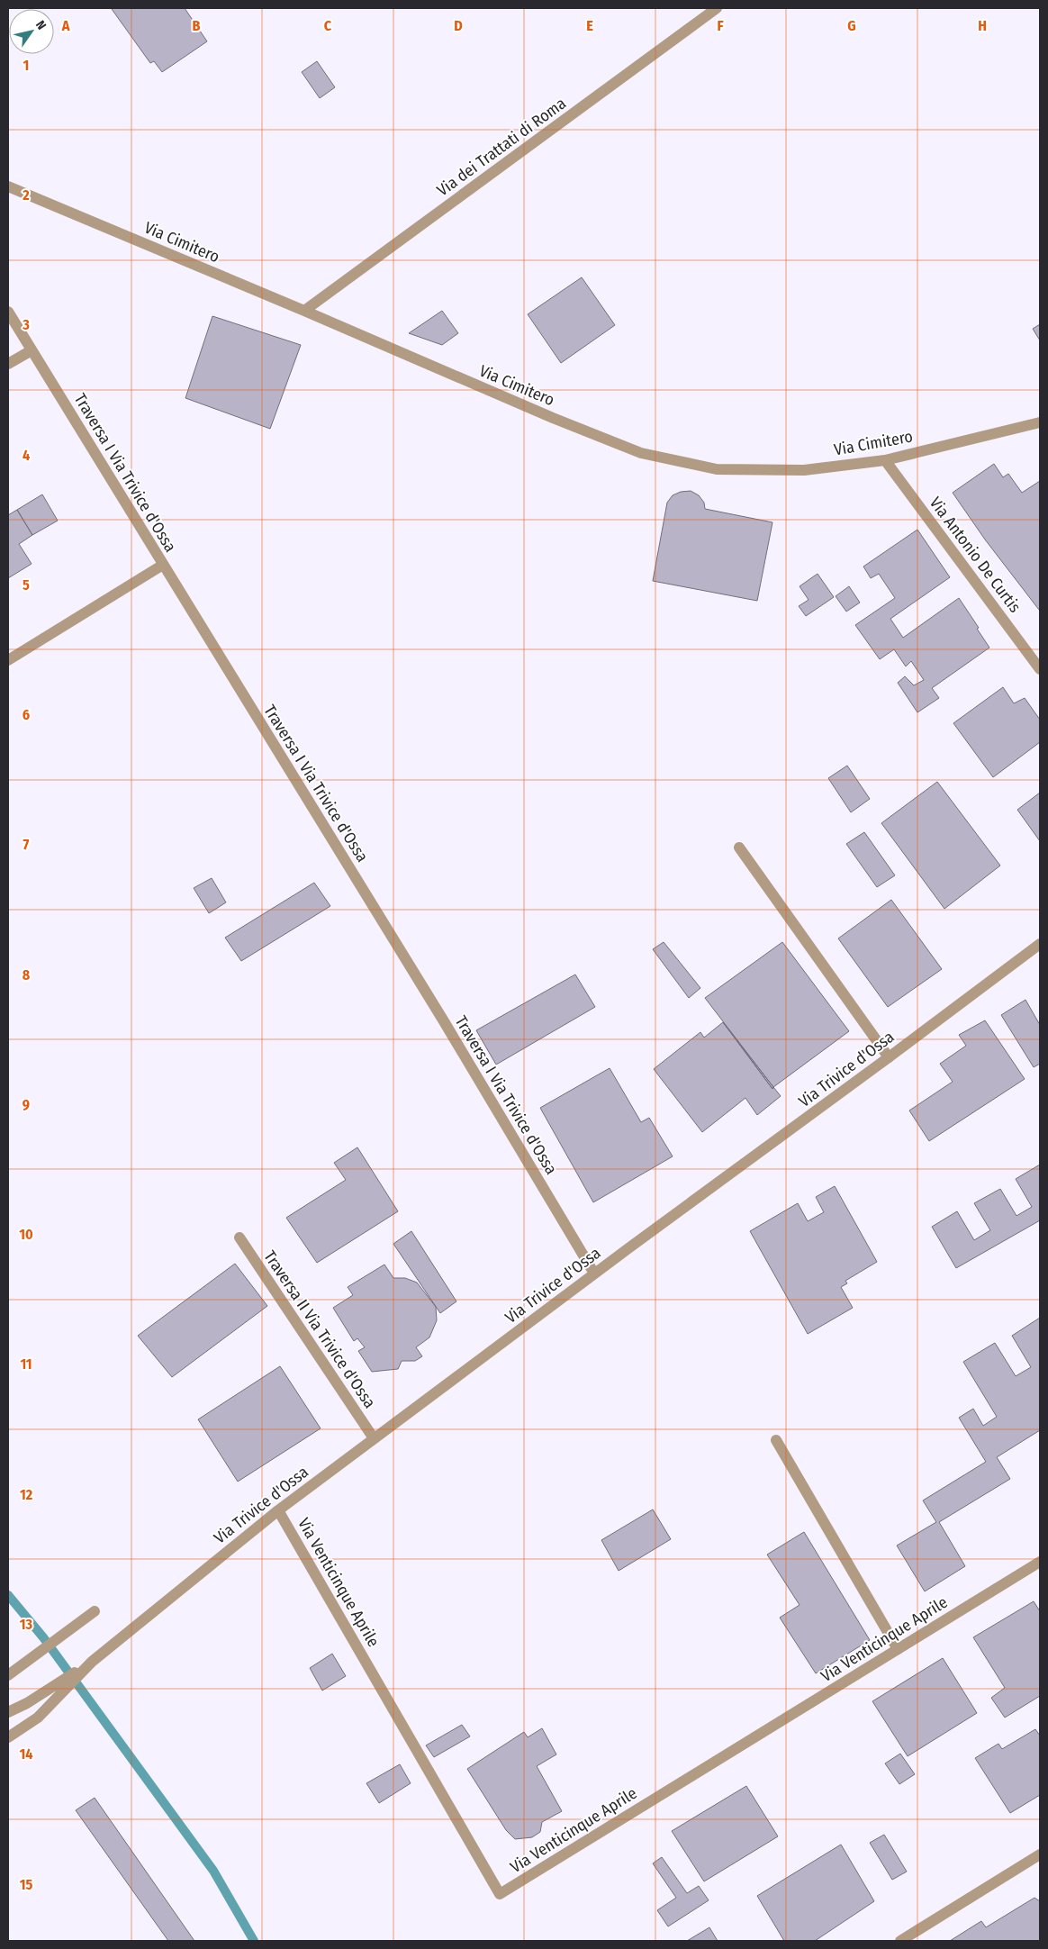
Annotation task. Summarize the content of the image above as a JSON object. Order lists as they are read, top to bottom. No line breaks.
{"streets":{"street":["Via dei Trattati di Roma","Via Cimitero","Traversa I Via Trivice d'Ossa","Via Antonio De Curtis","Via Trivice d'Ossa","Traversa II Via Trivice d'Ossa","Via Venticinque Aprile"]},"crossings":[["Via dei Trattati di Roma","Via Cimitero"],["Via Cimitero","Via Antonio De Curtis"],["Traversa I Via Trivice d'Ossa","Via Trivice d'Ossa"],["Via Trivice d'Ossa","Traversa II Via Trivice d'Ossa"],["Via Trivice d'Ossa","Via Venticinque Aprile"]],"north":"top right","grid":{"columns":["A","B","C","D","E","F","G","H"],"rows":["1","2","3","4","5","6","7","8","9","10","11","12","13","14","15"]}}
